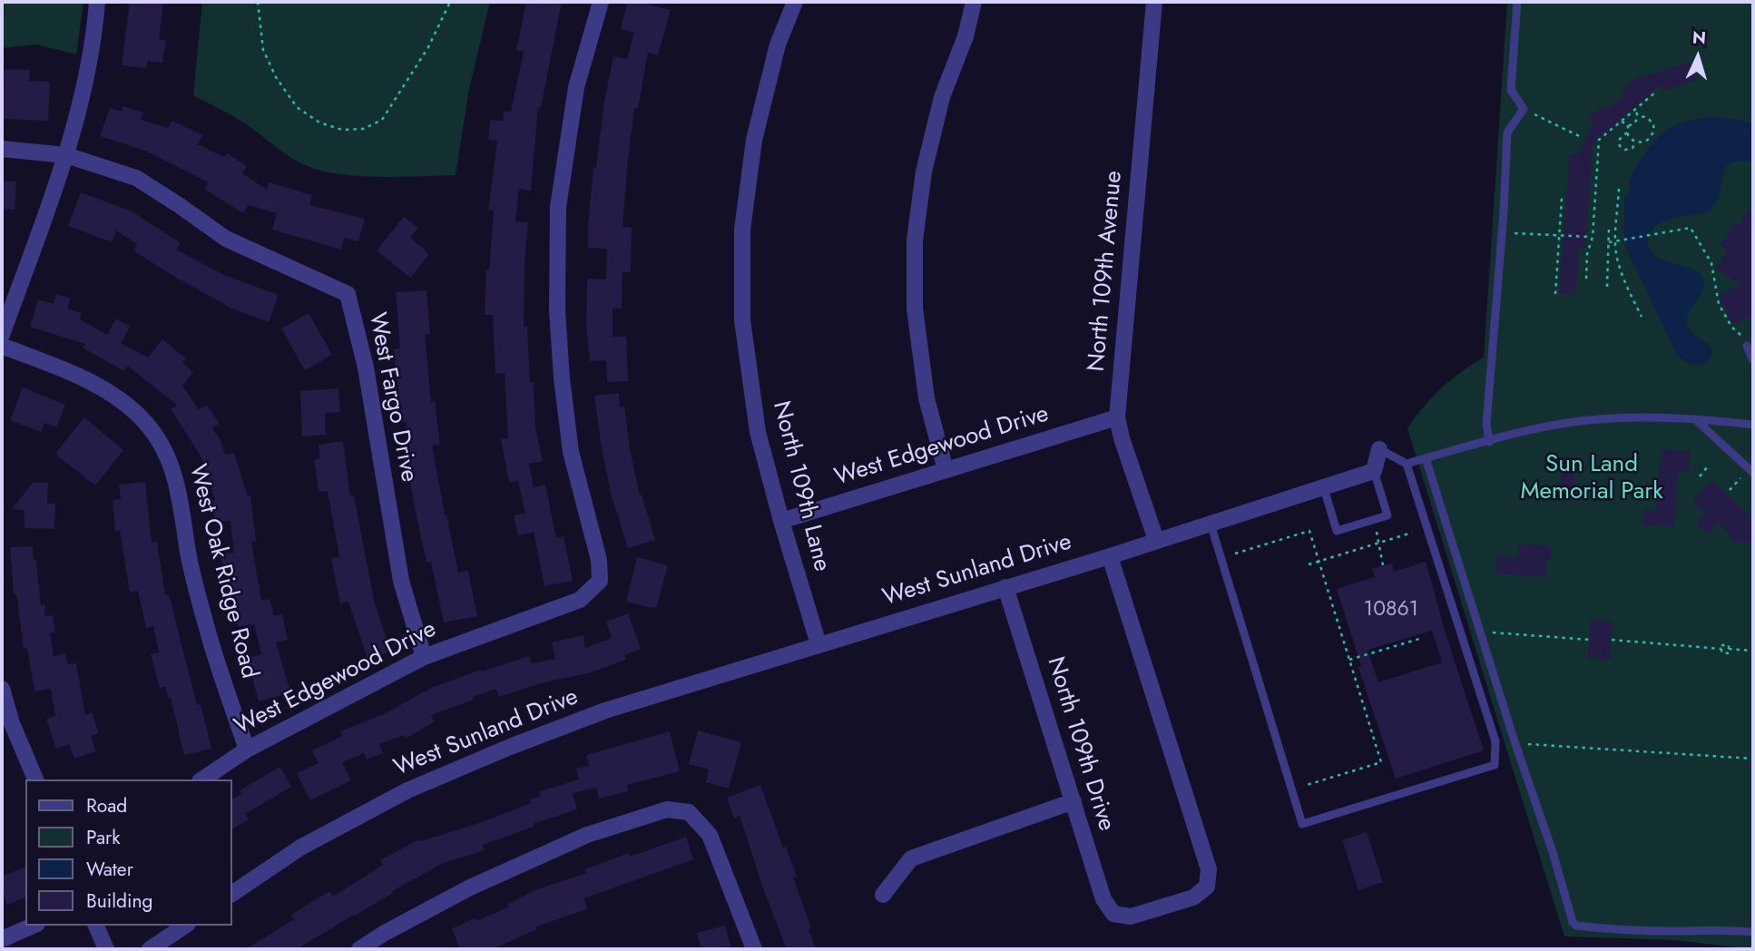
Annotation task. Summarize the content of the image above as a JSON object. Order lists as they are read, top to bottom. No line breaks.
{"streets":{"street":["North 109th Avenue","West Fargo Drive","West Edgewood Drive","North 109th Lane","West Sunland Drive","West Oak Ridge Road","North 109th Drive"]},"crossings":[["North 109th Avenue","West Edgewood Drive"],["North 109th Avenue","West Sunland Drive"],["West Fargo Drive","West Edgewood Drive"],["West Edgewood Drive","North 109th Lane"],["West Edgewood Drive","West Oak Ridge Road"],["North 109th Lane","West Sunland Drive"],["West Sunland Drive","North 109th Drive"]],"parks":["Sun Land Memorial Park"],"house_numbers":["10861"],"legend":["Road","Park","Water","Building"],"north":"top"}
